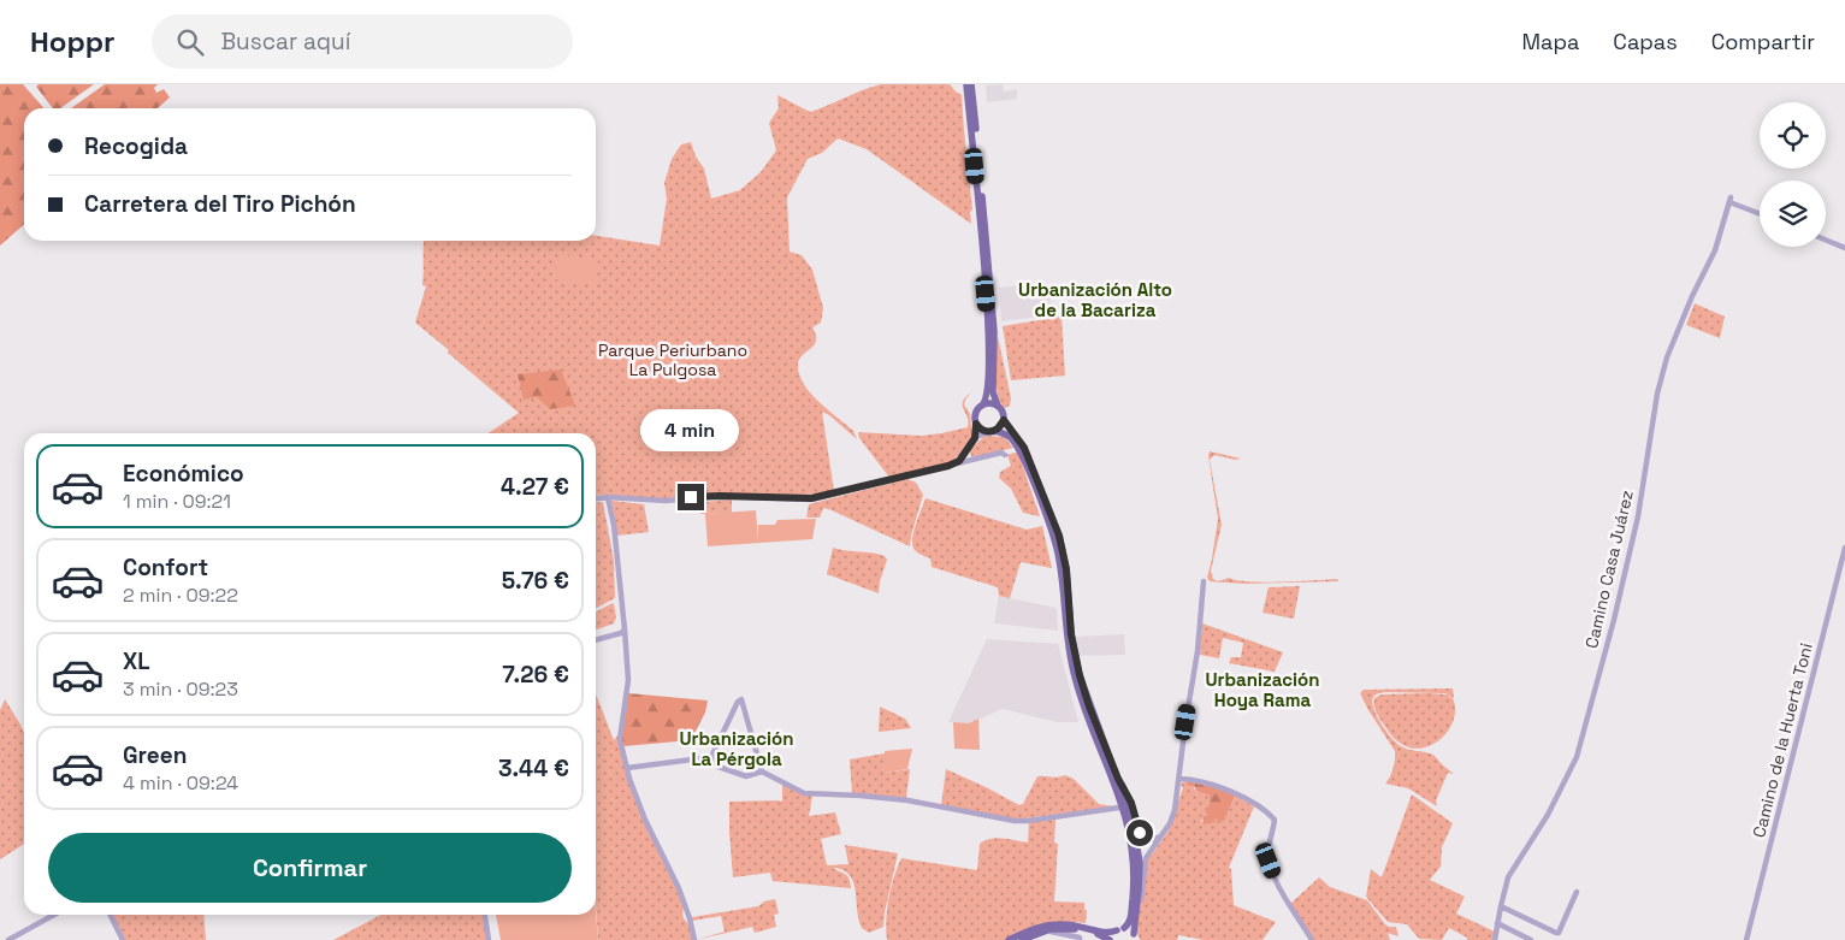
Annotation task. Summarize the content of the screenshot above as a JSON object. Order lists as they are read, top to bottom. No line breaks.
{"streets":{"street":["Camino Casa Juárez","Camino de la Huerta Toni"]},"districts":["Urbanización Alto de la Bacariza","Urbanización Hoya Rama","Urbanización La Pérgola"],"parks":["Parque Periurbano La Pulgosa"],"page":{"header":"Hoppr","search":"Buscar aquí","nav":["Mapa","Capas","Compartir"],"banner":["Recogida","Carretera del Tiro Pichón"],"bubble":"4 min","list":[{"name":"Económico","note":"1 min · 09:21","value":"4.27 €"},{"name":"Confort","note":"2 min · 09:22","value":"5.76 €"},{"name":"XL","note":"3 min · 09:23","value":"7.26 €"},{"name":"Green","note":"4 min · 09:24","value":"3.44 €"}],"buttons":"Confirmar"}}
